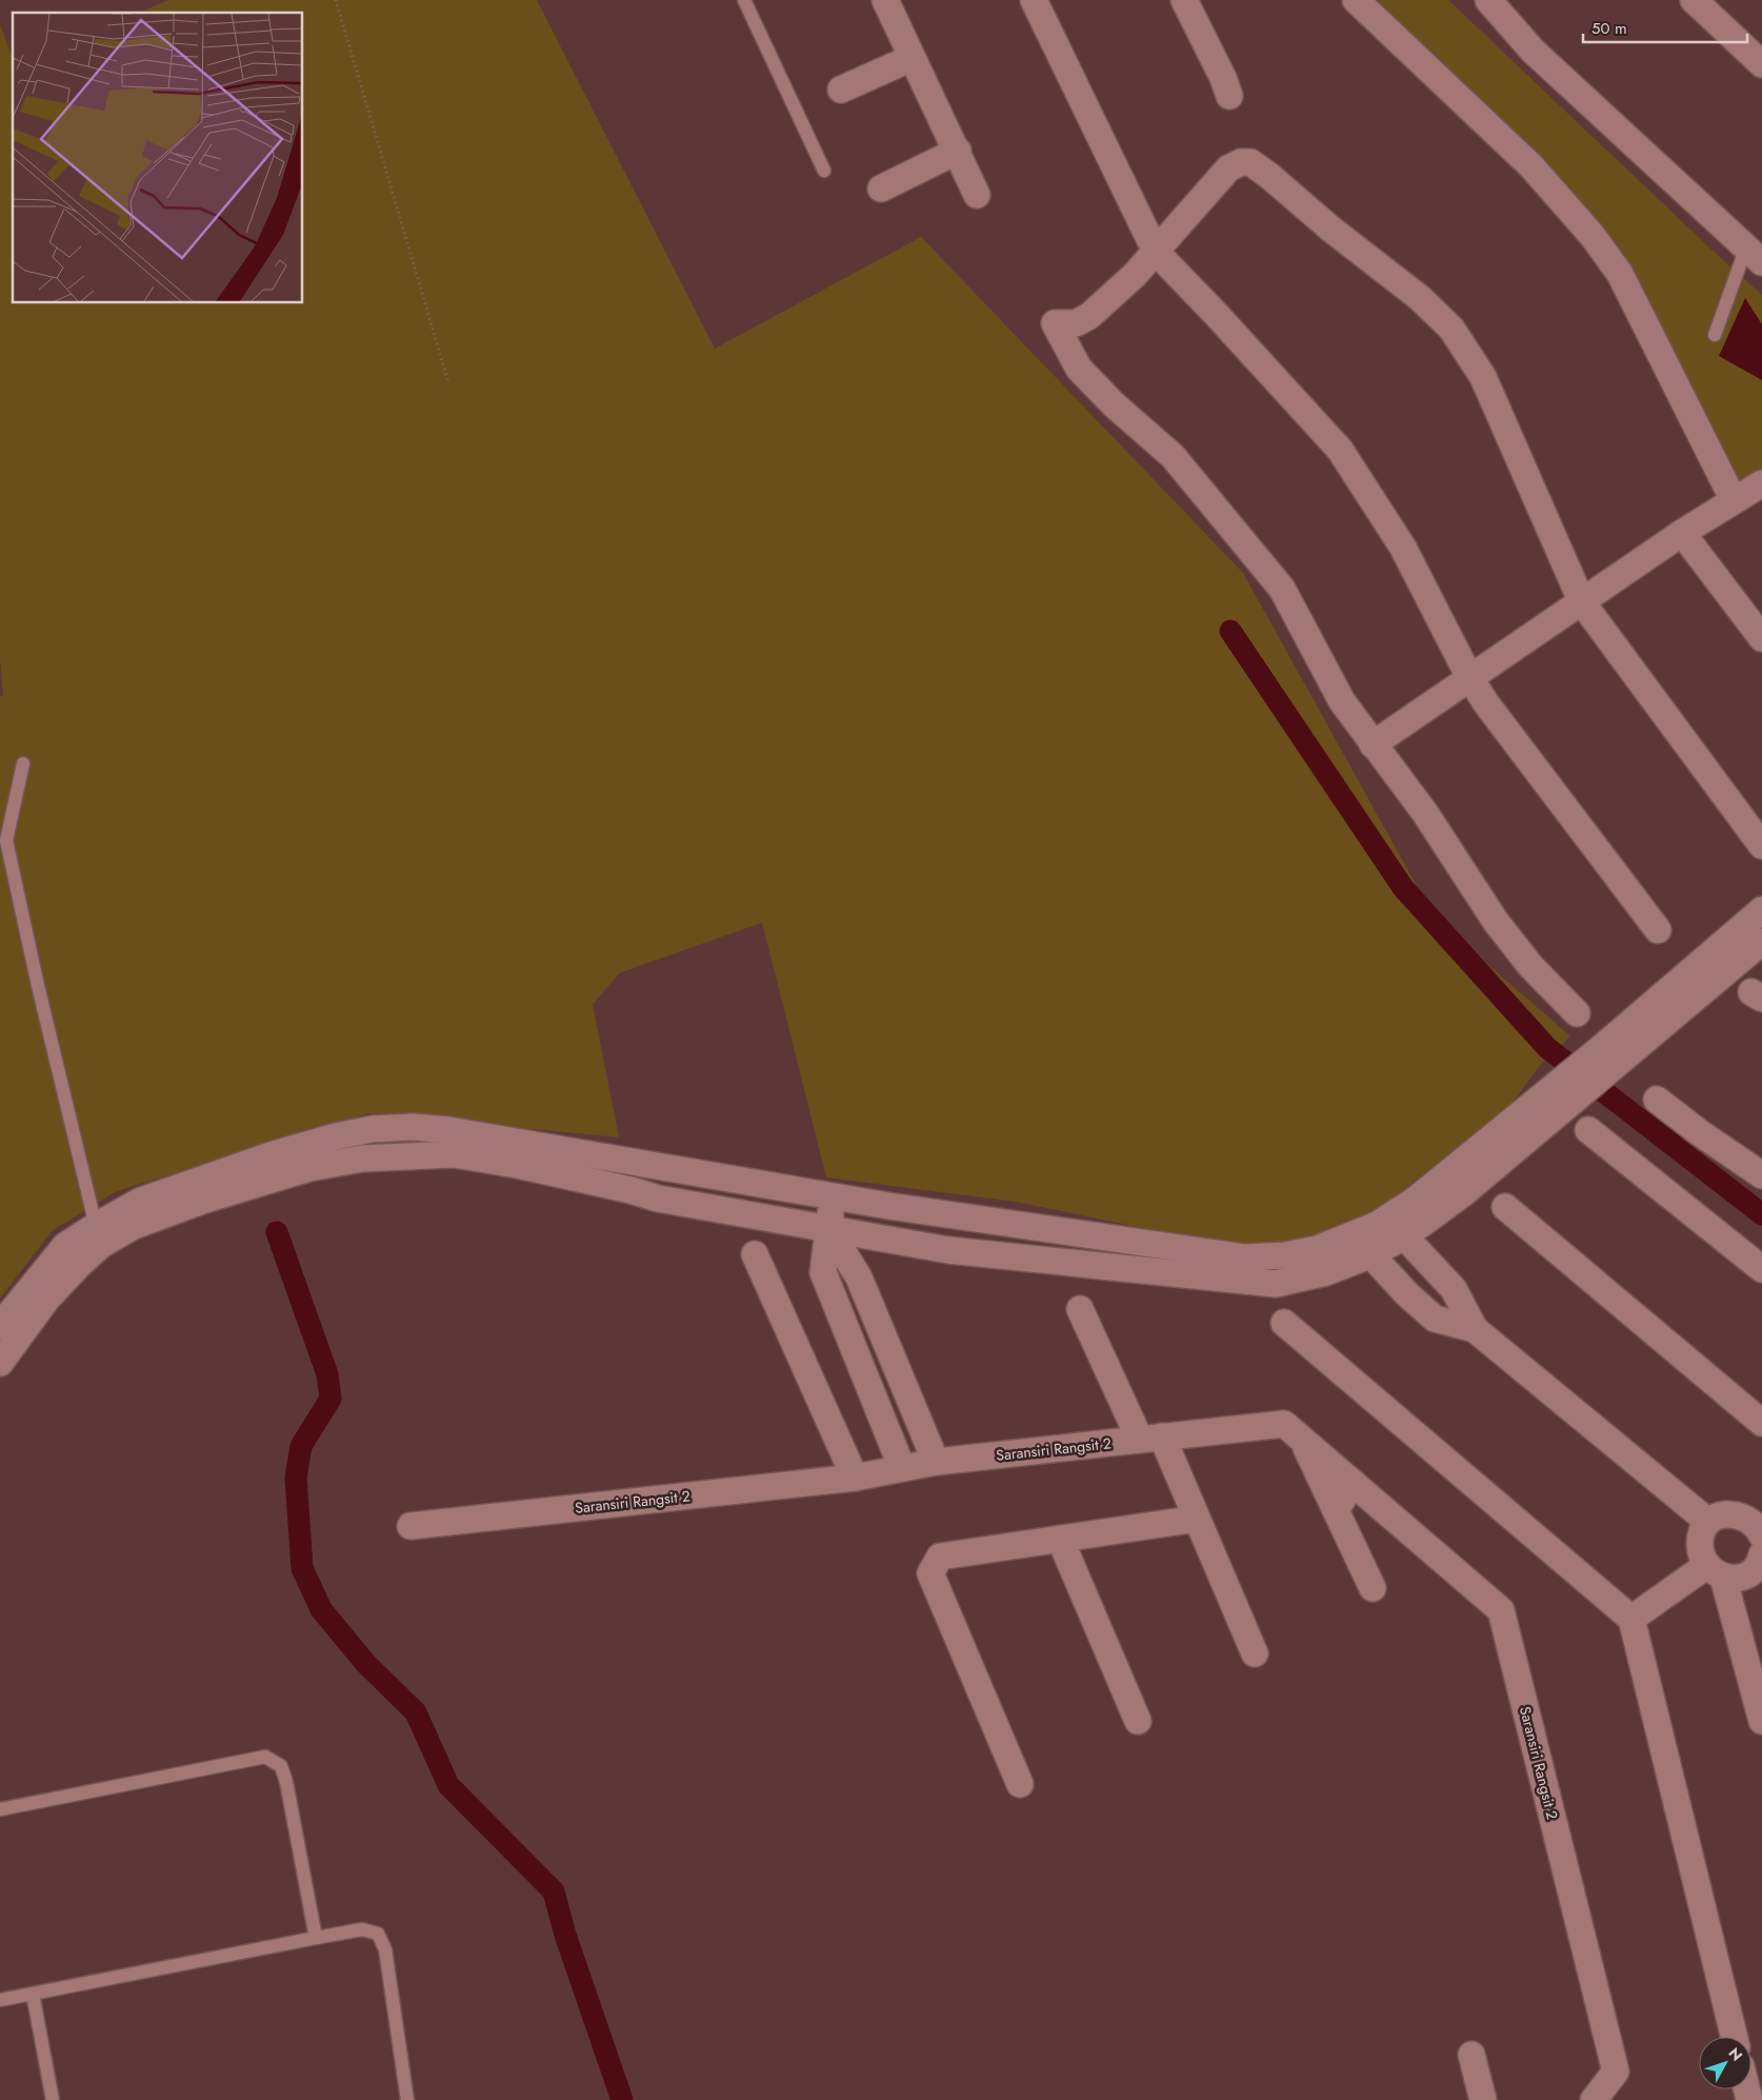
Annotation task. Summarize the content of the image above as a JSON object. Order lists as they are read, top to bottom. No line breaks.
{"streets":{"street":["Saransiri Rangsit 2"]},"scale_bar":"50 m","north":"top right"}
